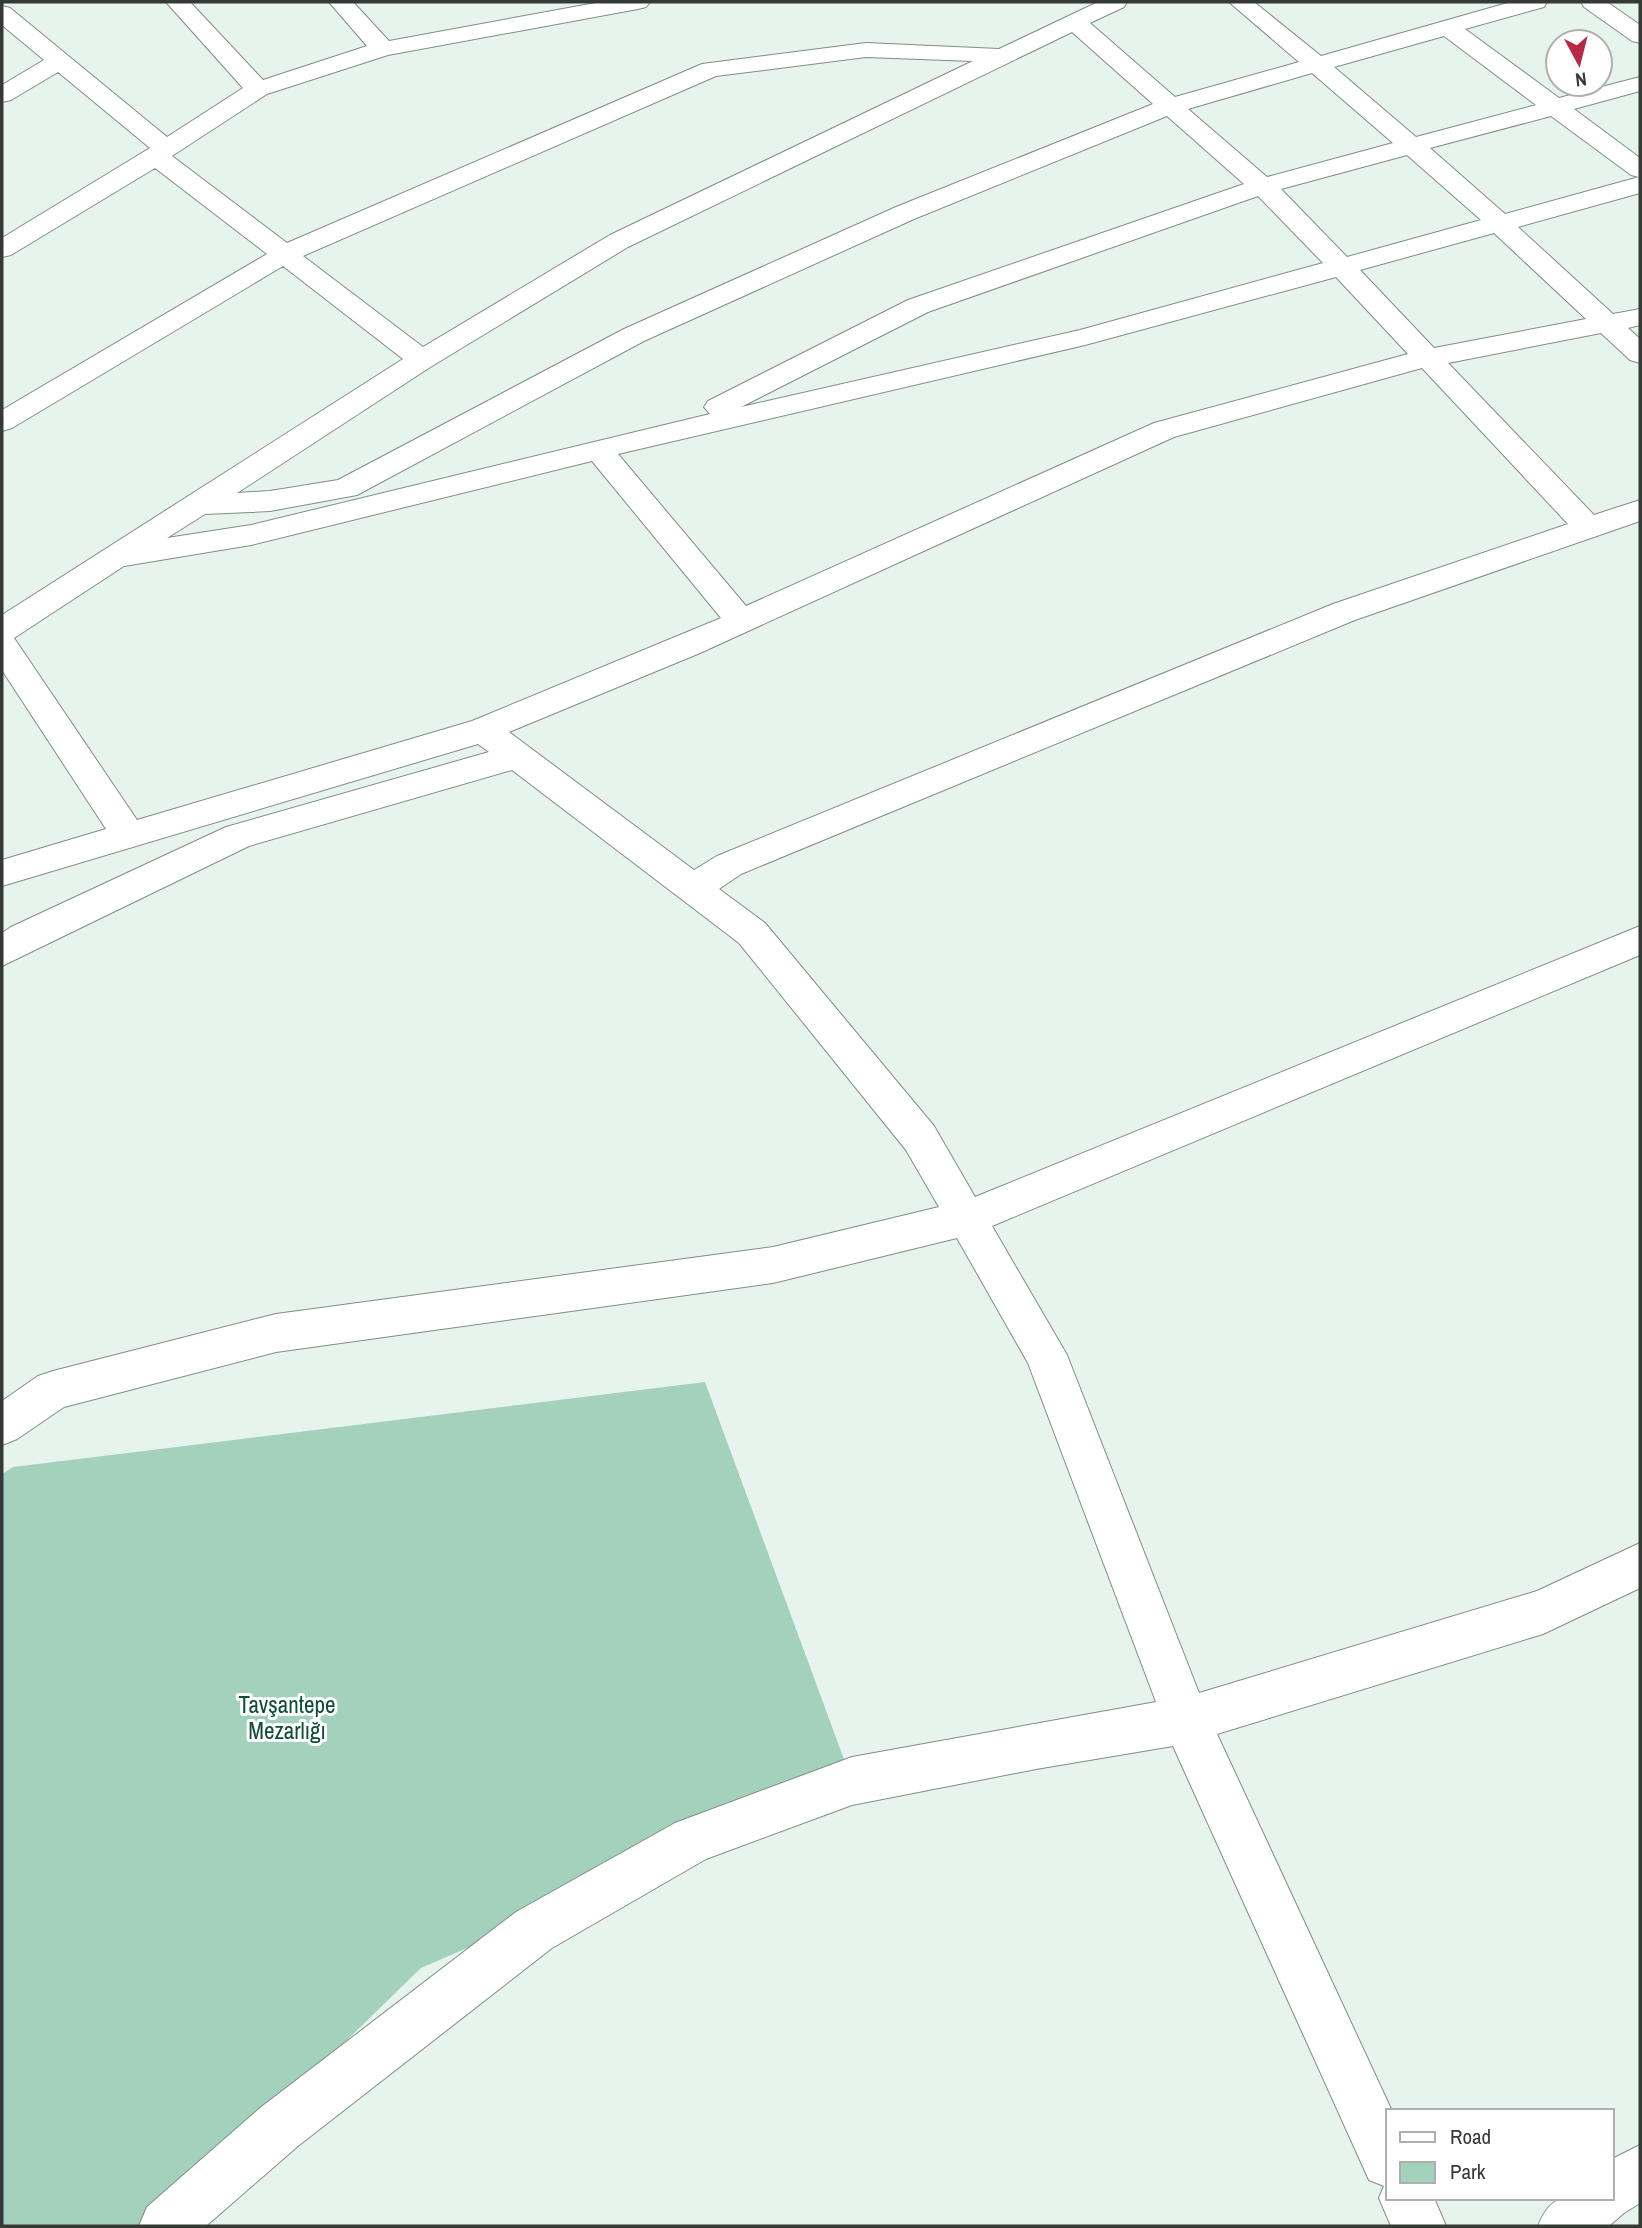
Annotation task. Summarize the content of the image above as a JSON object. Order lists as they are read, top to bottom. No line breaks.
{"parks":["Tavşantepe Mezarlığı"],"legend":["Road","Park"],"north":"bottom"}
